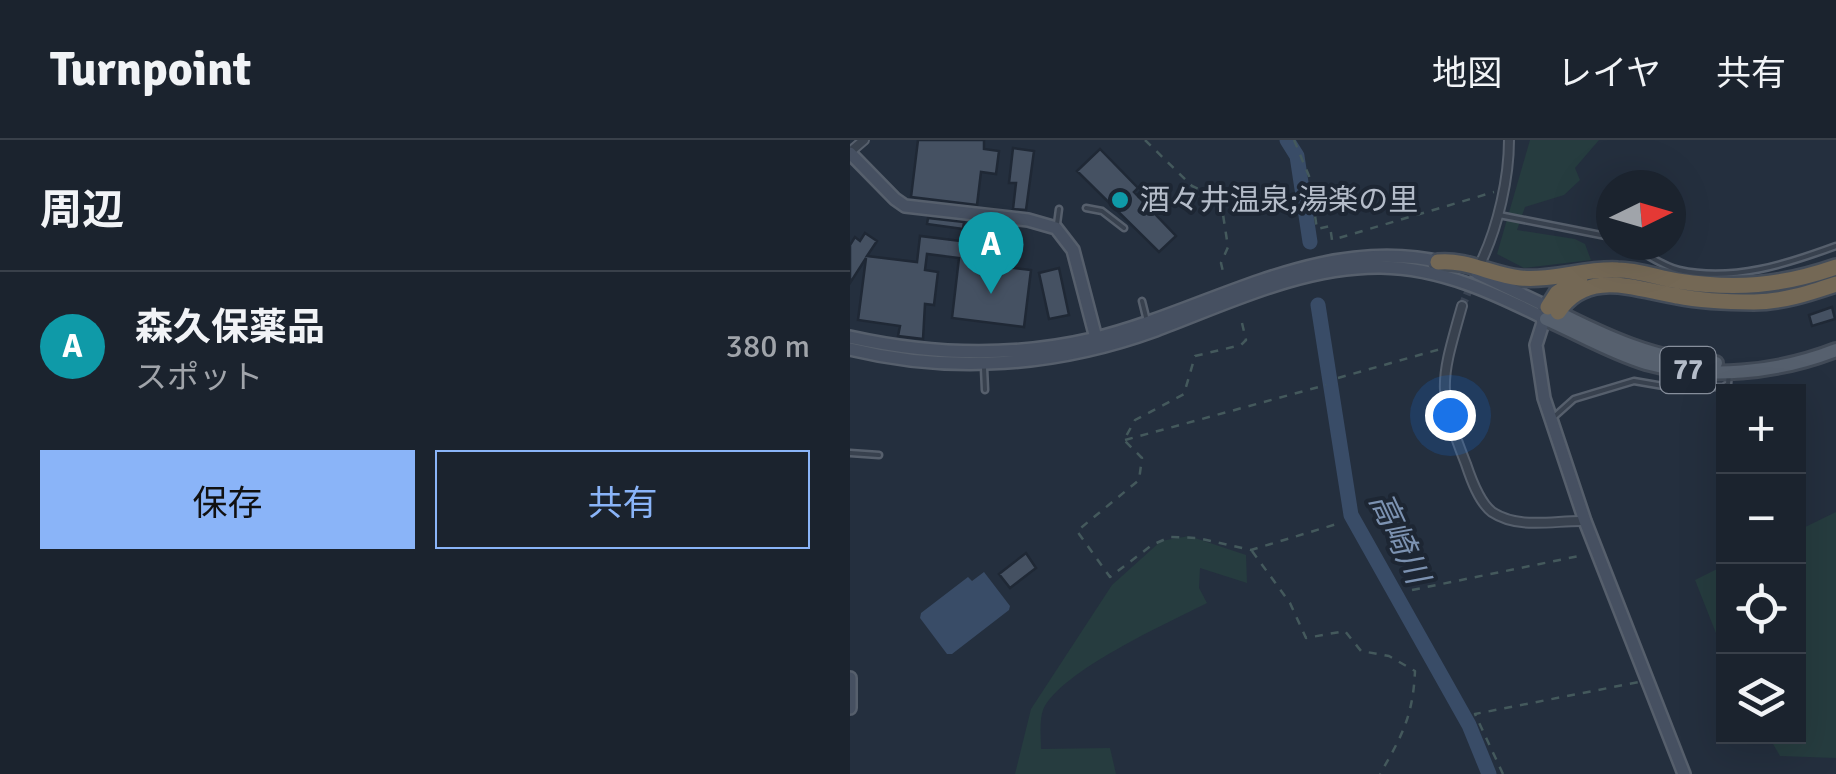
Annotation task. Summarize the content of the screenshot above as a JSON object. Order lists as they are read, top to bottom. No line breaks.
{"streets":{"main road":["77"]},"water":["高崎川"],"places":["酒々井温泉;湯楽の里"],"north":"right","page":{"header":"Turnpoint","nav":["地図","レイヤ","共有"],"heading":"周辺","pins":"A","list":[{"mark":"A","name":"森久保薬品","note":"スポット","value":"380 m"}],"map_buttons":["+","−"],"buttons":["保存","共有"]}}
